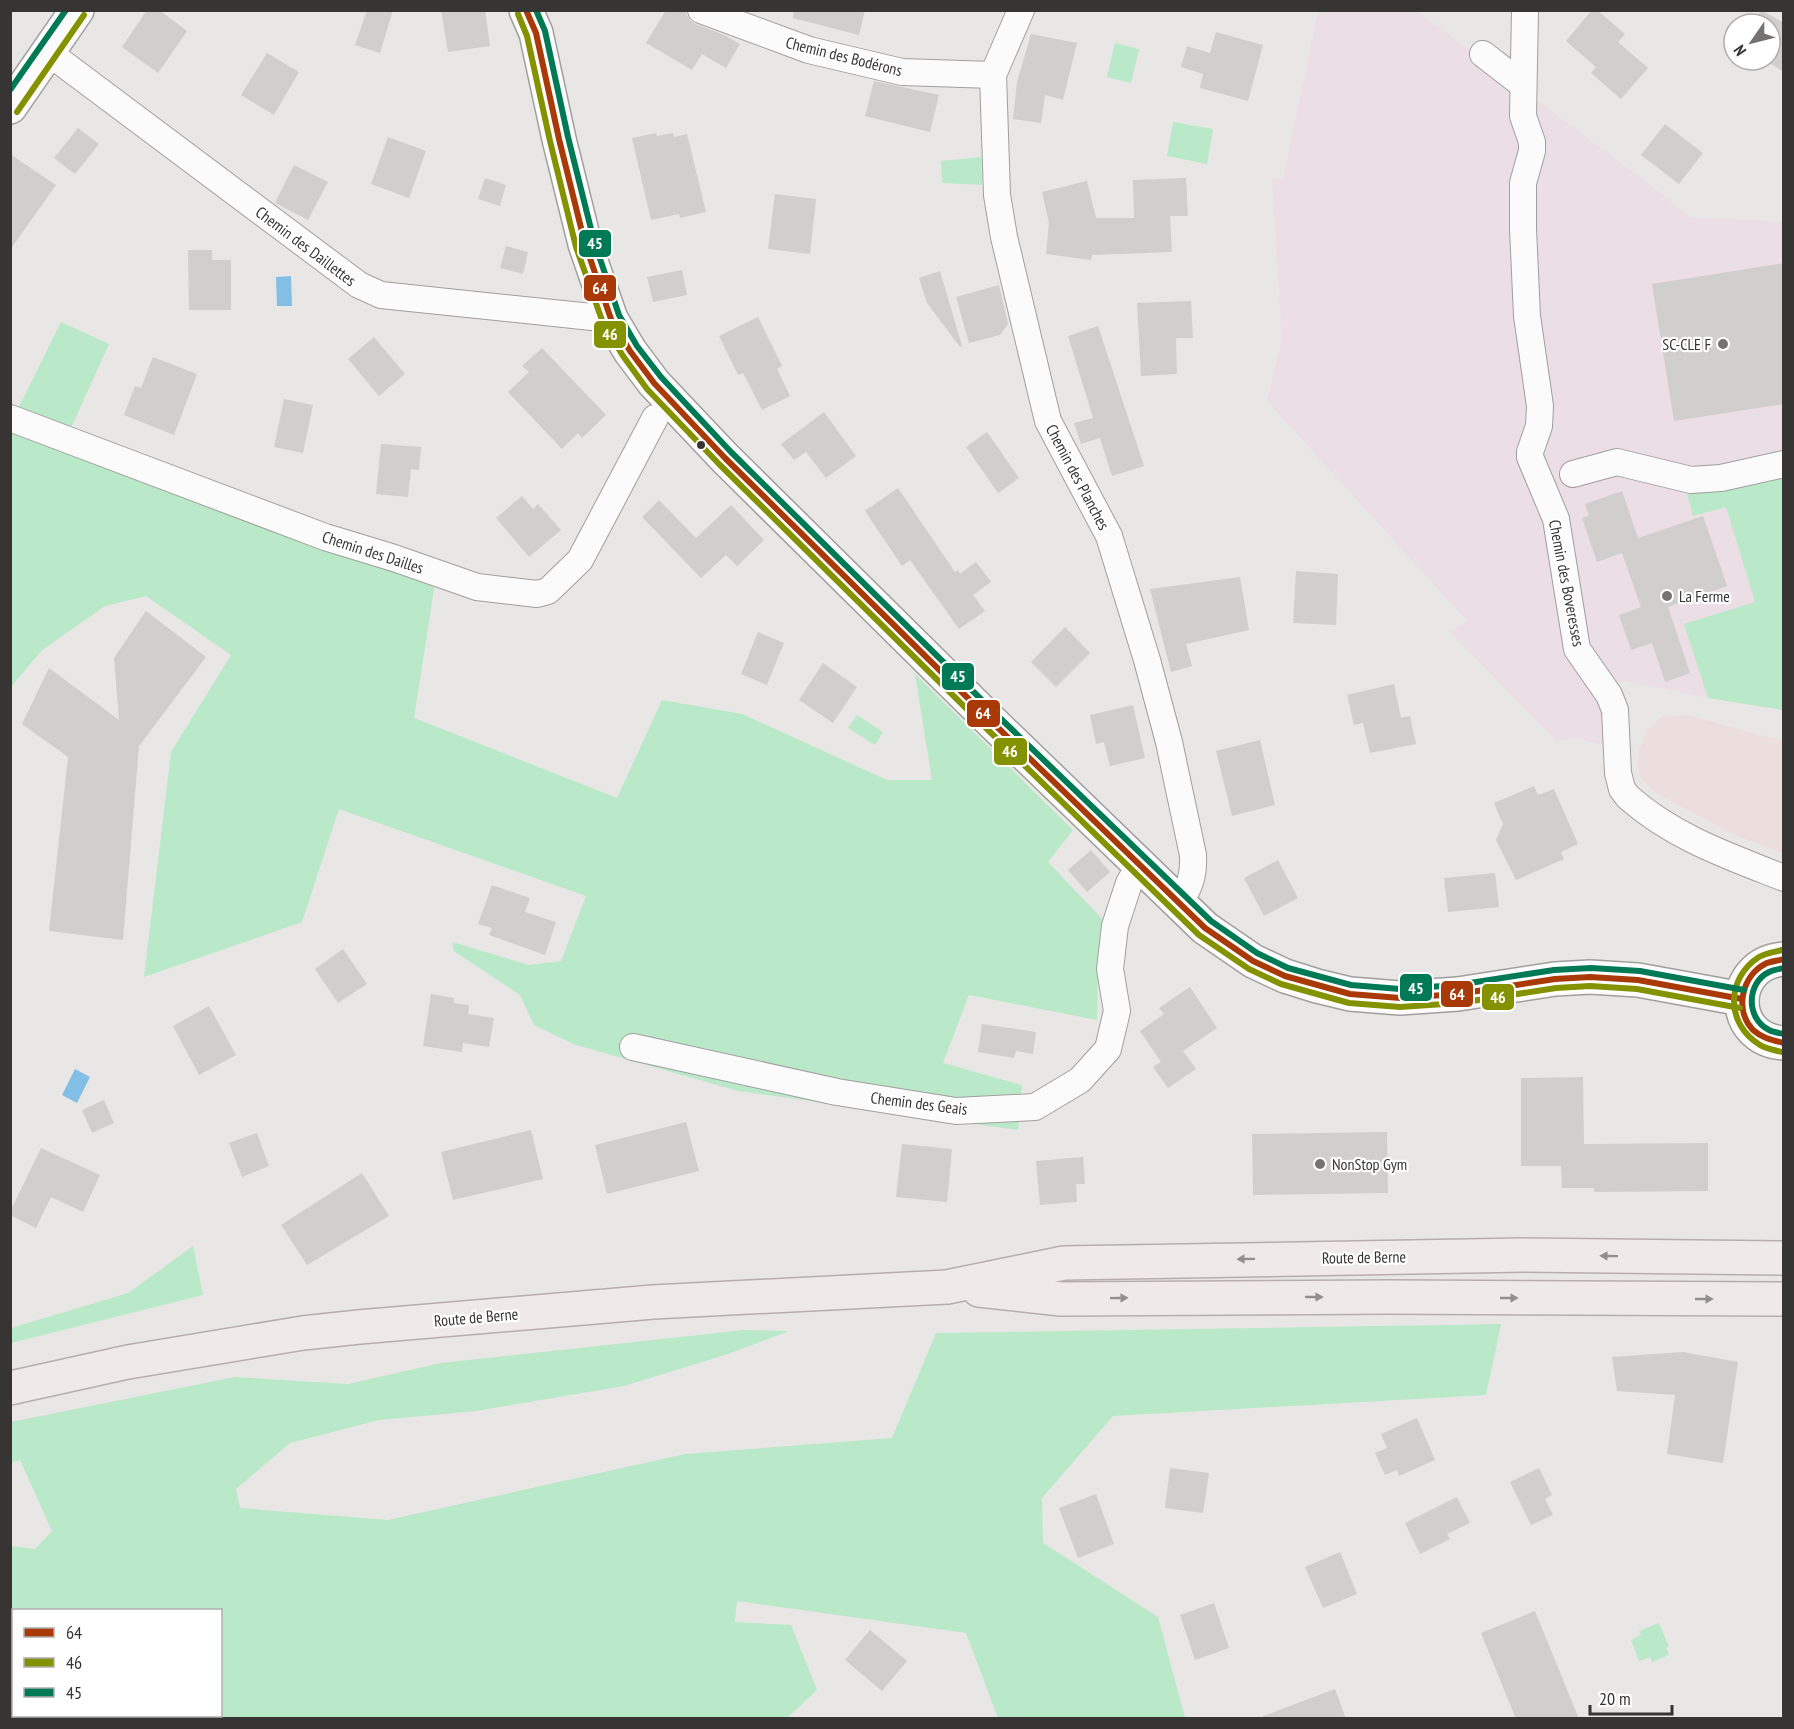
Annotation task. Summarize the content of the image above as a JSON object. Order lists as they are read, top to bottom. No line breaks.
{"streets":{"main road":["Route de Berne"],"street":["Chemin des Bodérons","Chemin des Daillettes","Chemin des Planches","Chemin des Dailles","Chemin des Boveresses","Chemin des Geais"]},"crossings":[["Chemin des Bodérons","Chemin des Planches"]],"places":["SC-CLE F","La Ferme","NonStop Gym"],"lines":["transit line 64","transit line 45","transit line 46"],"legend":["64","46","45"],"scale_bar":"20 m","north":"bottom left"}
